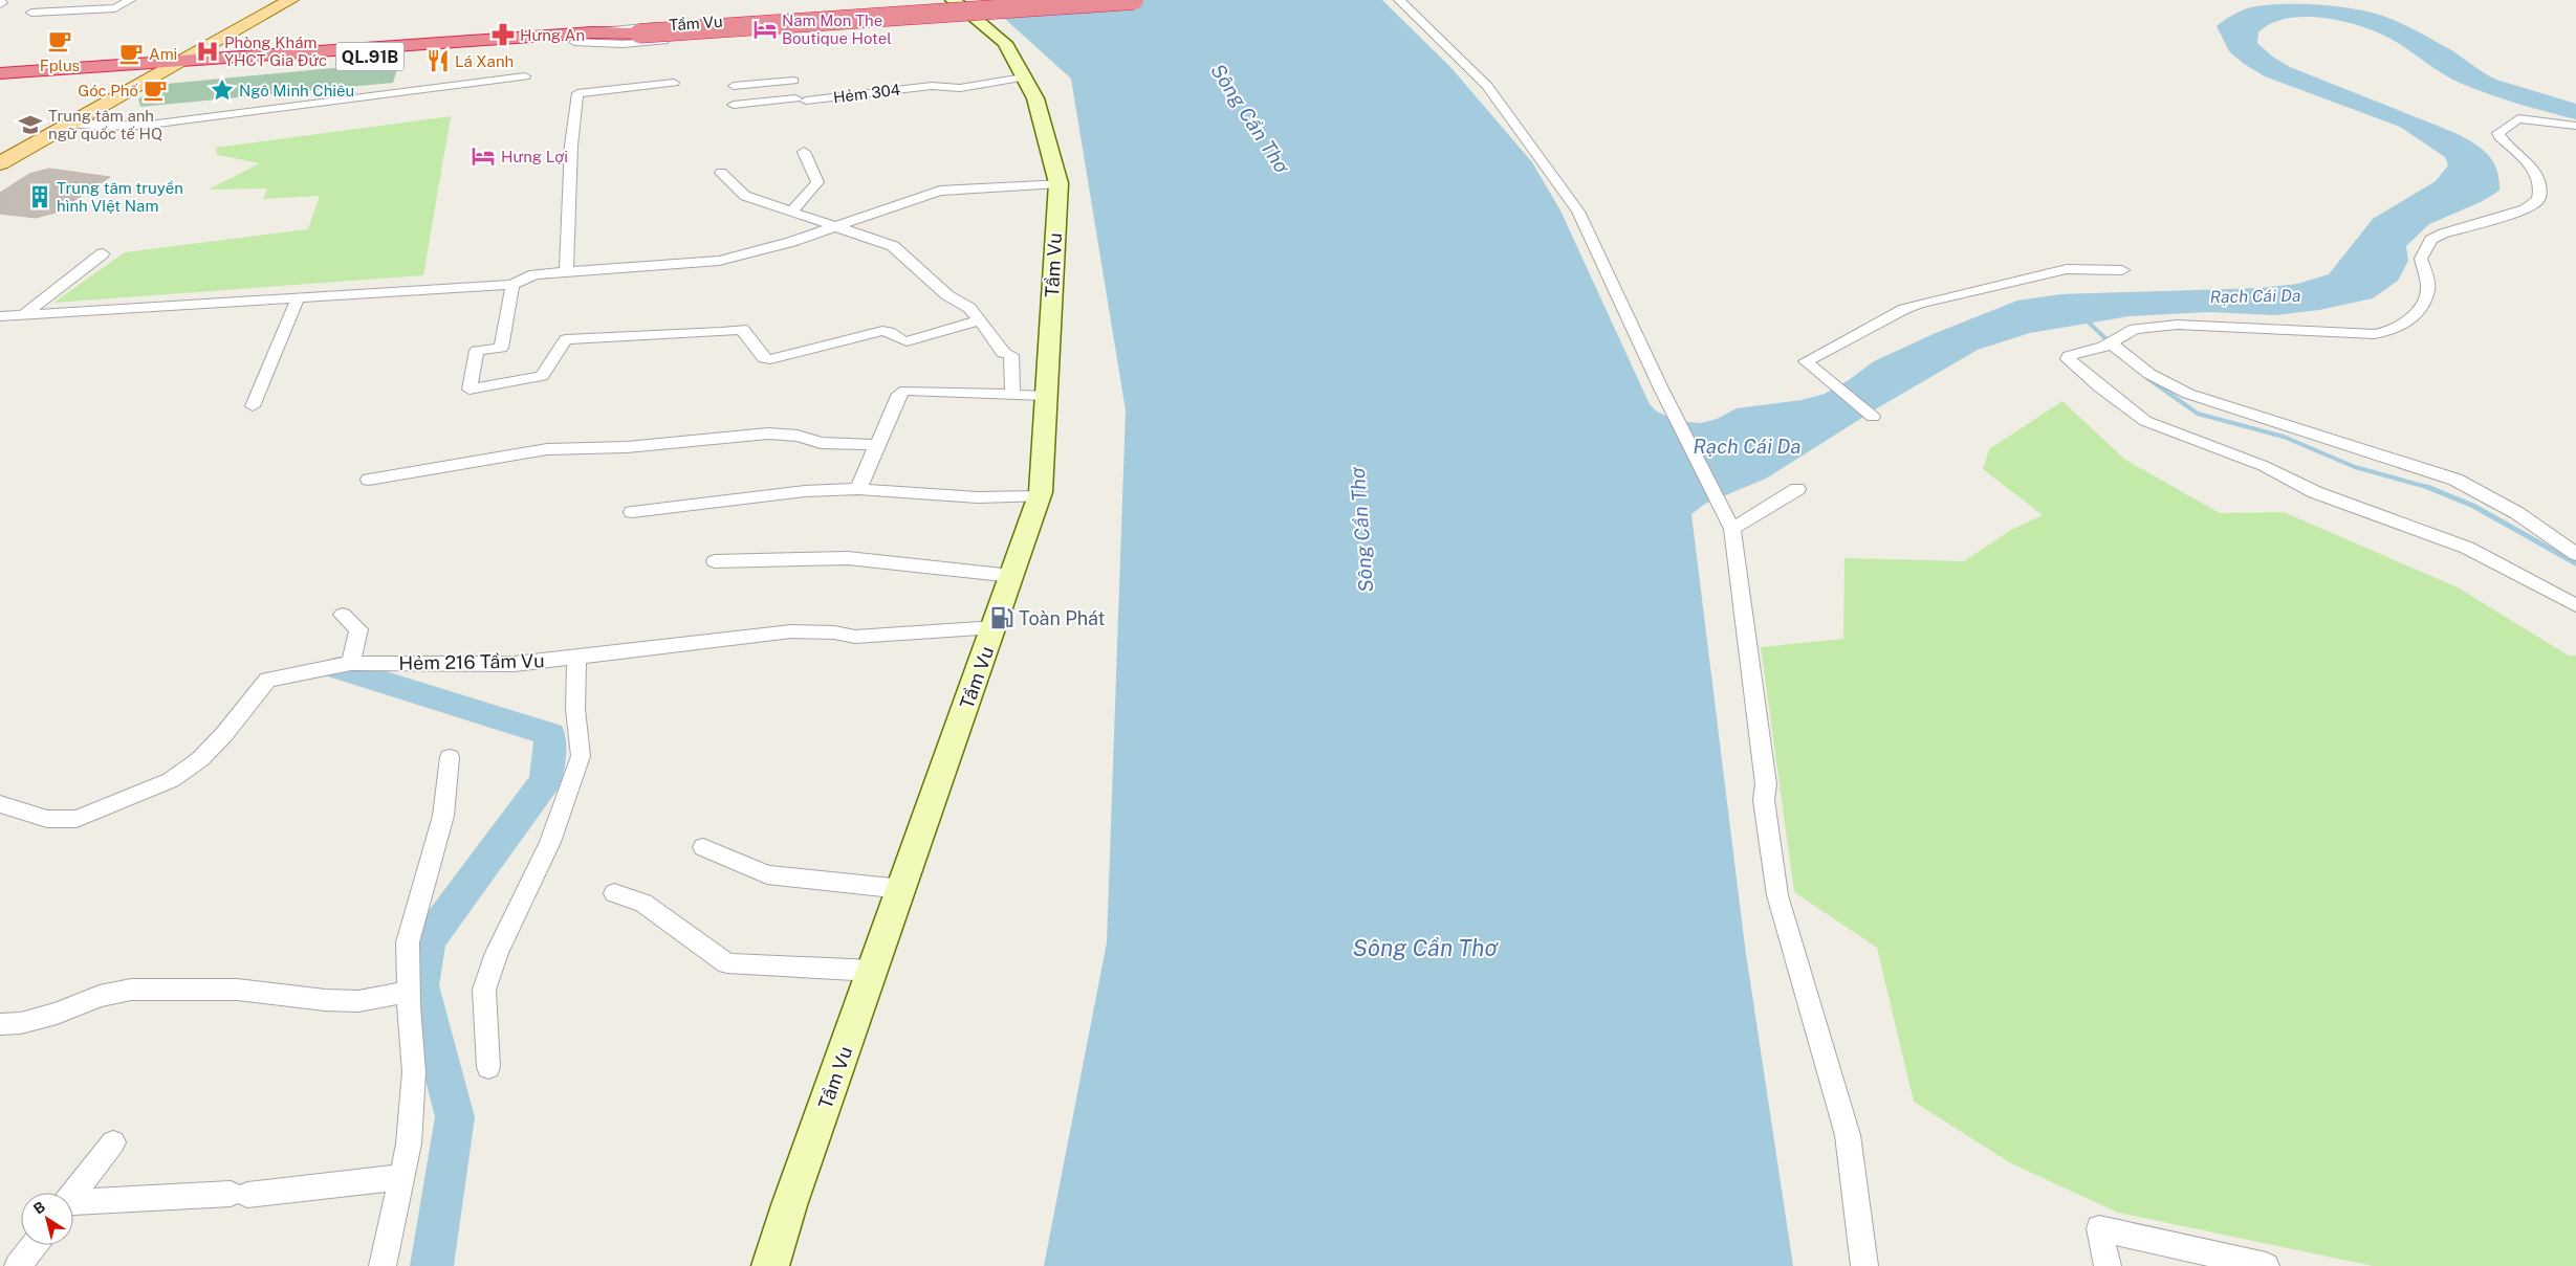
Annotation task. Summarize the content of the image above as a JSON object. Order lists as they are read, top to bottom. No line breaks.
{"streets":{"highway":["QL.91B"],"street":["Tầm Vu","Hẻm 304","Hẻm 216 Tầm Vu"]},"crossings":[["Tầm Vu","QL.91B"],["Tầm Vu","Hẻm 304"],["Tầm Vu","Hẻm 216 Tầm Vu"]],"water":["Sông Cần Thơ","Rạch Cái Da"],"places":{"hotel":["Nam Mon The Boutique Hotel","Hưng Lợi"],"pharmacy":["Hưng An"],"cafe":["Fplus","Ami","Góc Phố"],"hospital":["Phòng Khám YHCT Gia Đức"],"restaurant":["Lá Xanh"],"place":["Ngô Minh Chiêu"],"school or university":["Trung tâm anh ngữ quốc tế HQ"],"building":["Trung tâm truyền hình VIệt Nam"],"fuel station":["Toàn Phát"]},"north":"top left"}
